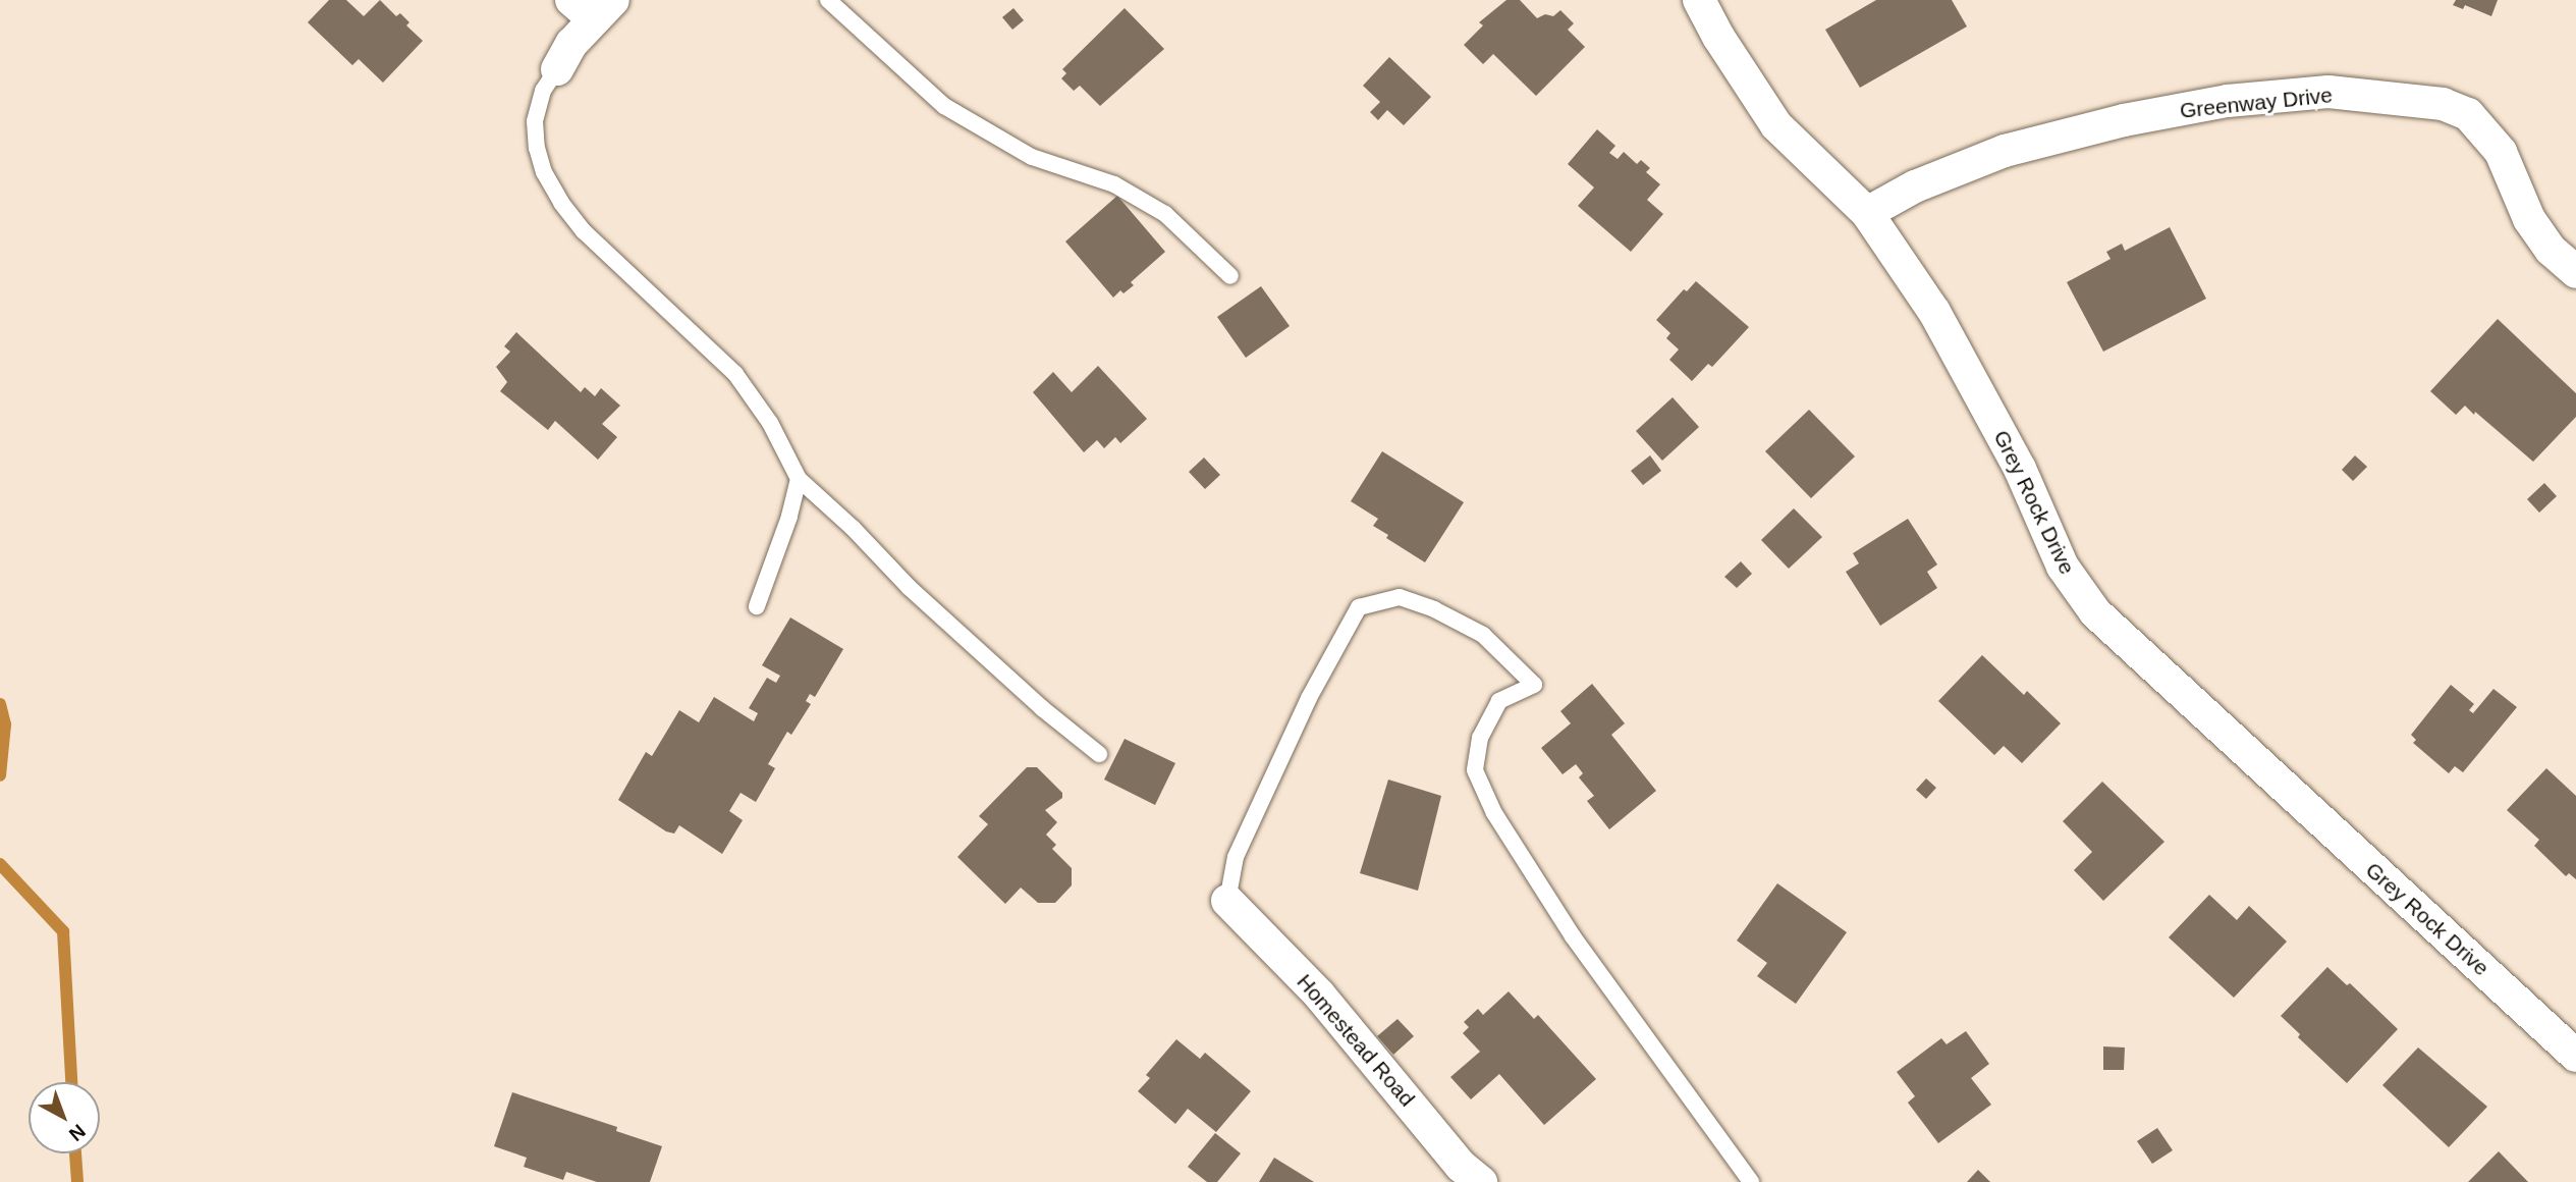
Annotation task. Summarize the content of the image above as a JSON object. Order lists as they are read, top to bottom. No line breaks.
{"streets":{"street":["Greenway Drive","Grey Rock Drive","Homestead Road"]},"crossings":[["Greenway Drive","Grey Rock Drive"]],"north":"bottom right"}
